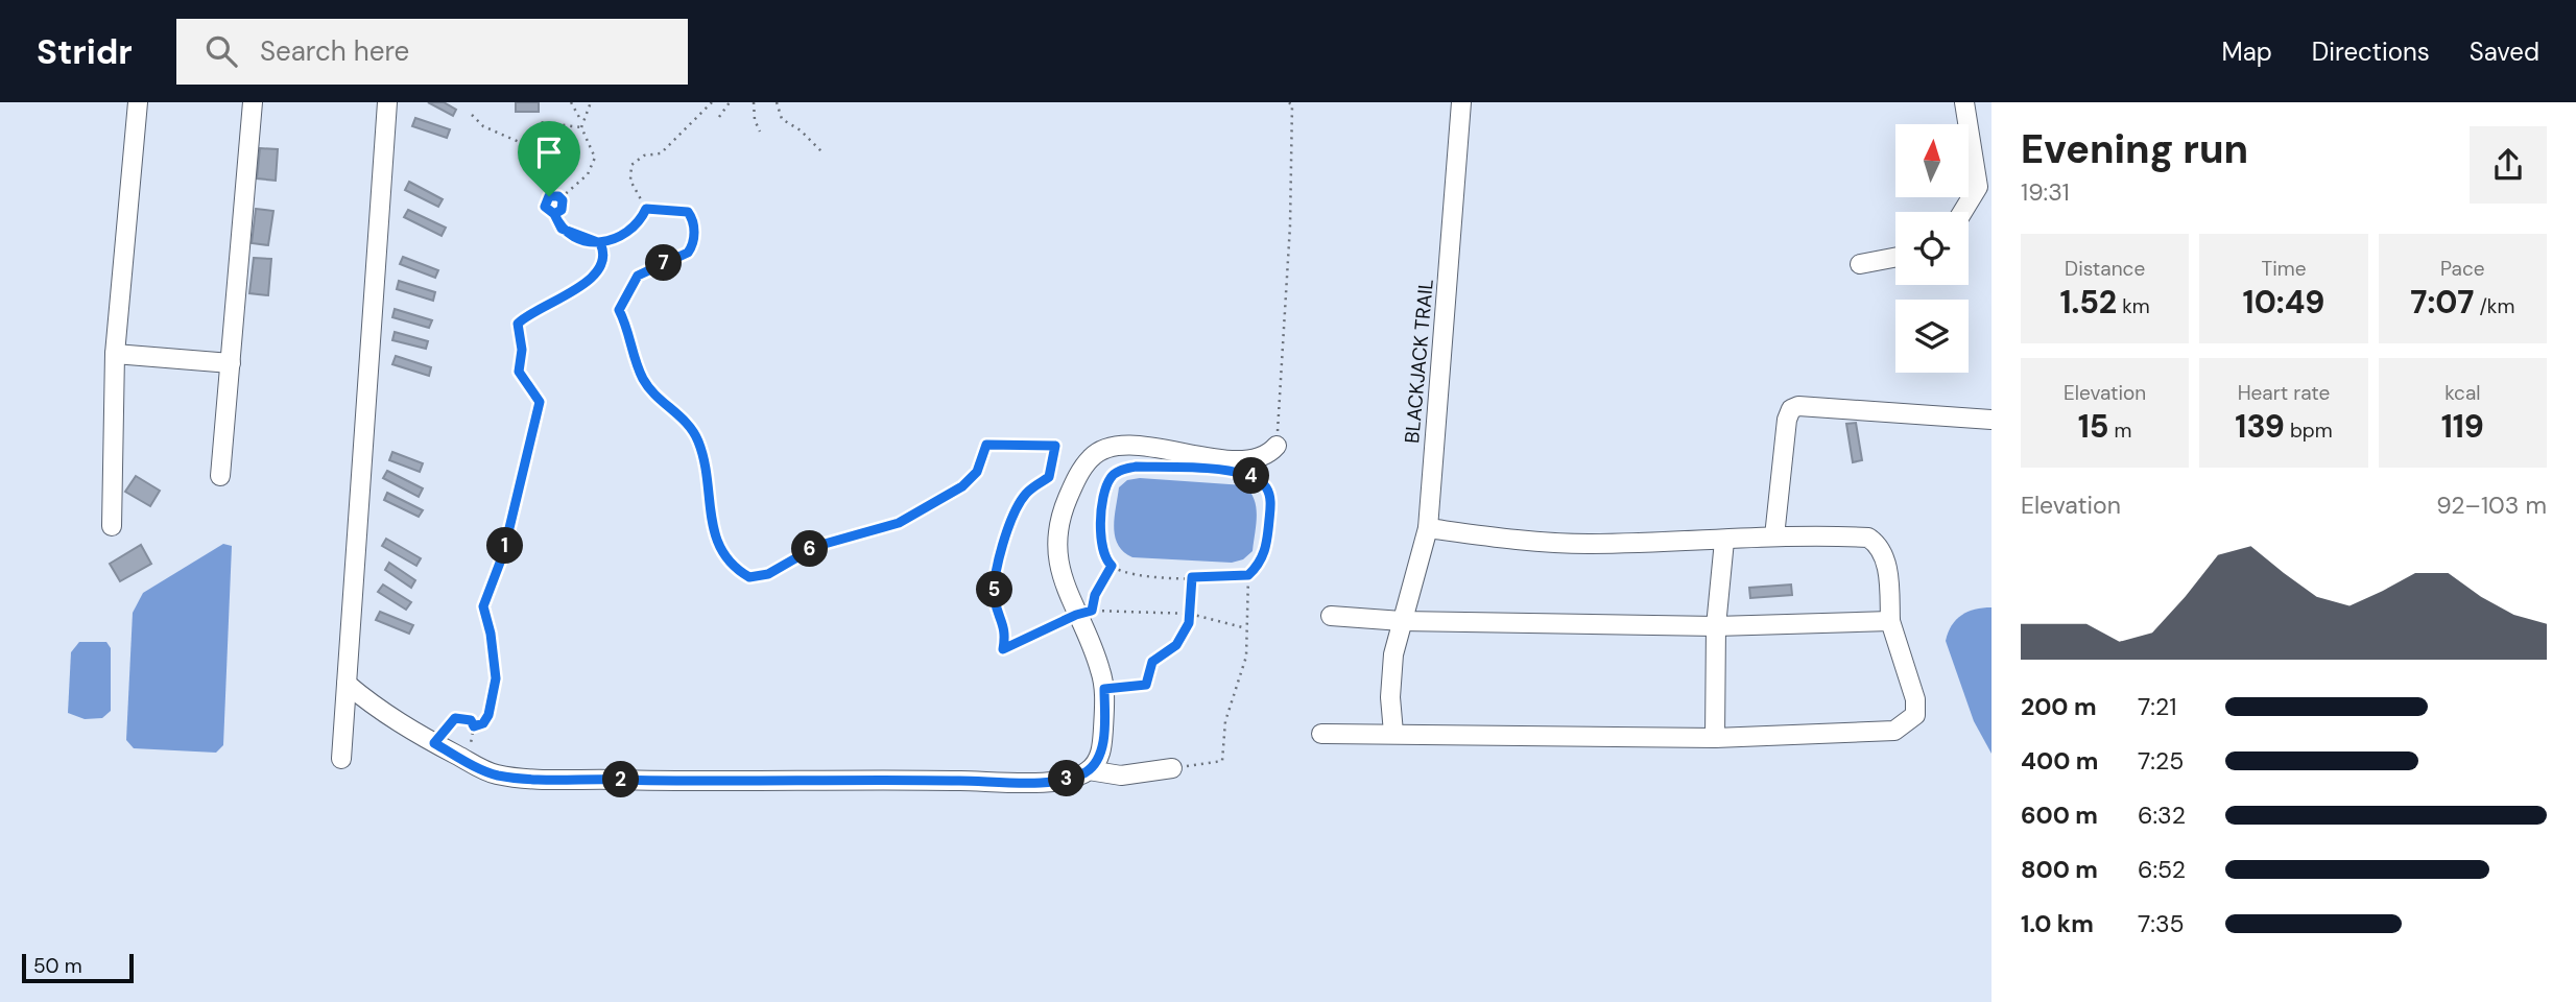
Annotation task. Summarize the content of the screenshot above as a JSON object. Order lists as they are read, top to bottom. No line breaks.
{"streets":{"street":["BLACKJACK TRAIL"]},"scale_bar":"50 m","north":"top","page":{"header":"Stridr","search":"Search here","nav":["Map","Directions","Saved"],"heading":["Evening run","19:31"],"stats":[["Distance","1.52 km"],["Time","10:49"],["Pace","7:07 /km"],["Elevation","15 m"],["Heart rate","139 bpm"],["kcal","119"]],"pins":["7","4","1","6","5","3","2"],"chart":["Elevation","92–103 m"],"list":[{"name":"200 m","note":"7:21"},{"name":"400 m","note":"7:25"},{"name":"600 m","note":"6:32"},{"name":"800 m","note":"6:52"},{"name":"1.0 km","note":"7:35"}],"scale":"50 m"}}
